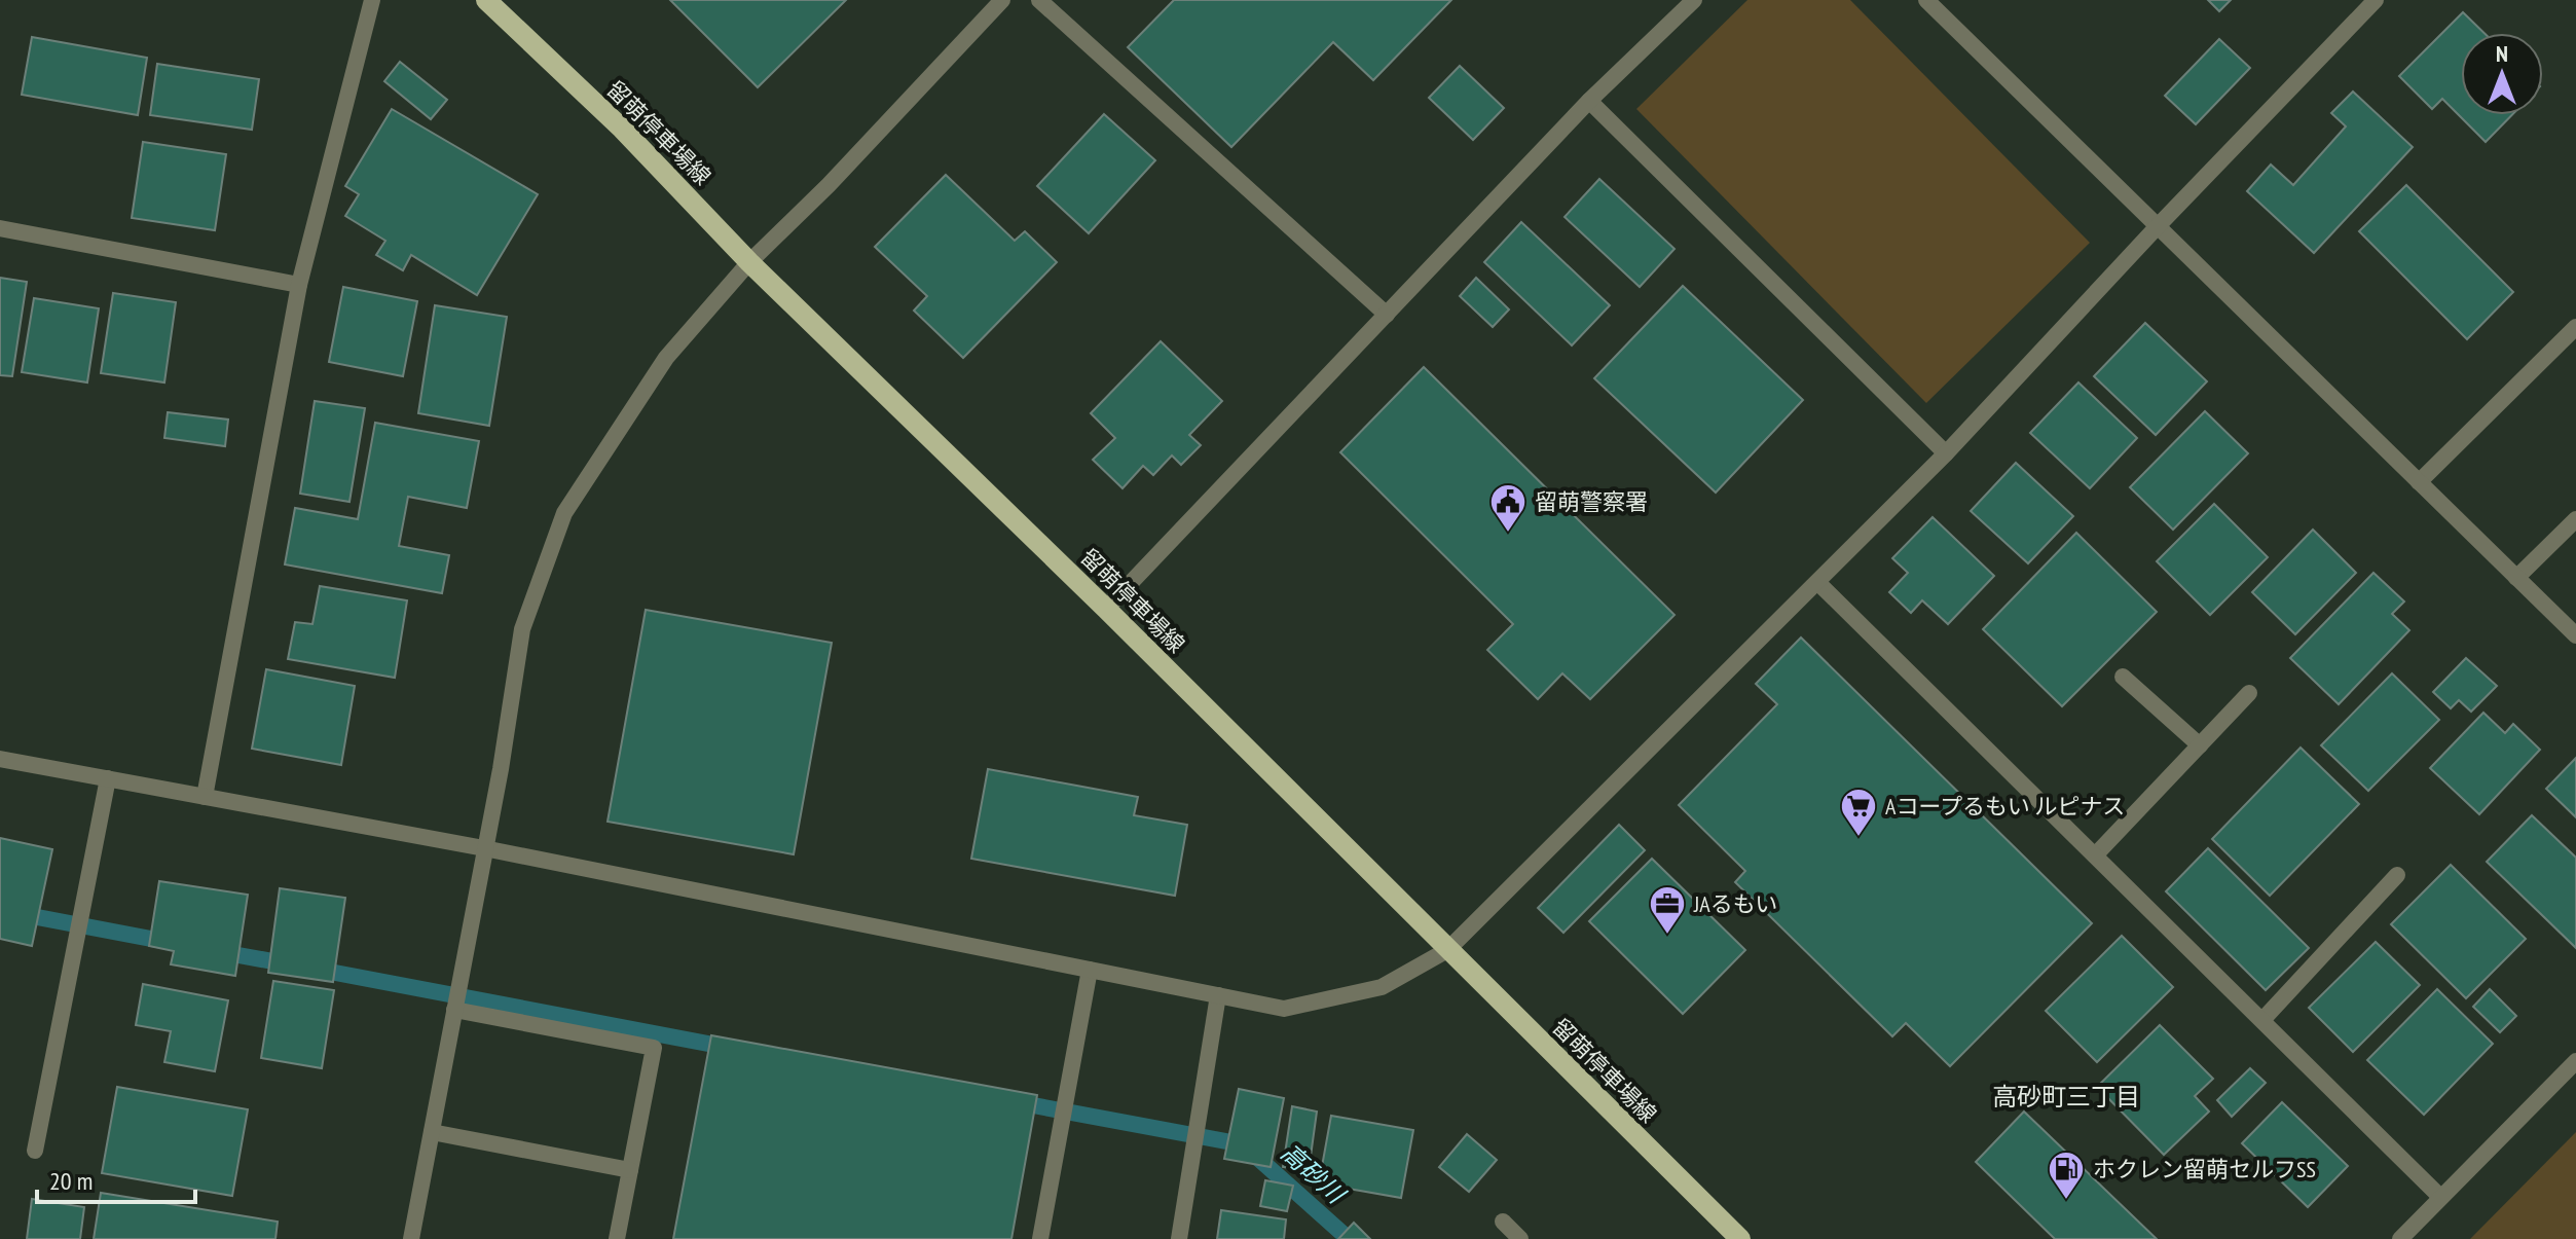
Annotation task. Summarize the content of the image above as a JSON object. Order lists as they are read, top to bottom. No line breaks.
{"streets":{"main road":["留萌停車場線"]},"districts":["高砂町三丁目"],"water":["高砂川"],"places":{"public building":["留萌警察署"],"supermarket":["Aコープるもい ルピナス"],"office":["JAるもい"],"fuel station":["ホクレン留萌セルフSS"]},"scale_bar":"20 m","north":"top"}
